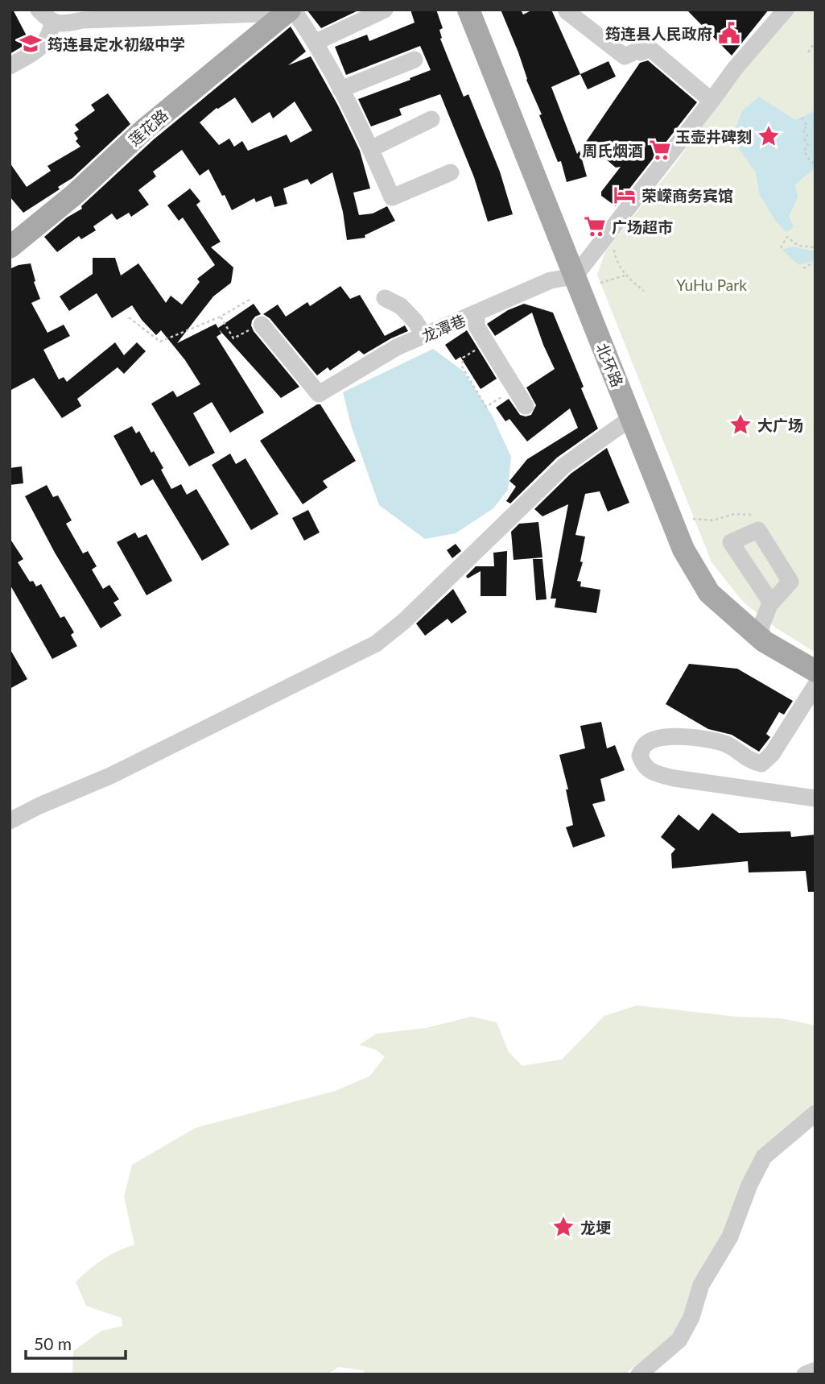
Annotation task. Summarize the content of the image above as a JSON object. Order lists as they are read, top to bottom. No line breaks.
{"streets":{"main road":["莲花路","北环路"],"street":["龙潭巷"]},"crossings":[["龙潭巷","北环路"]],"parks":["YuHu Park"],"places":{"public building":["筠连县人民政府"],"school or university":["筠连县定水初级中学"],"place":["玉壶井碑刻","大广场","龙埂"],"supermarket":["周氏烟酒","广场超市"],"hotel":["荣嵘商务宾馆"]},"scale_bar":"50 m"}
